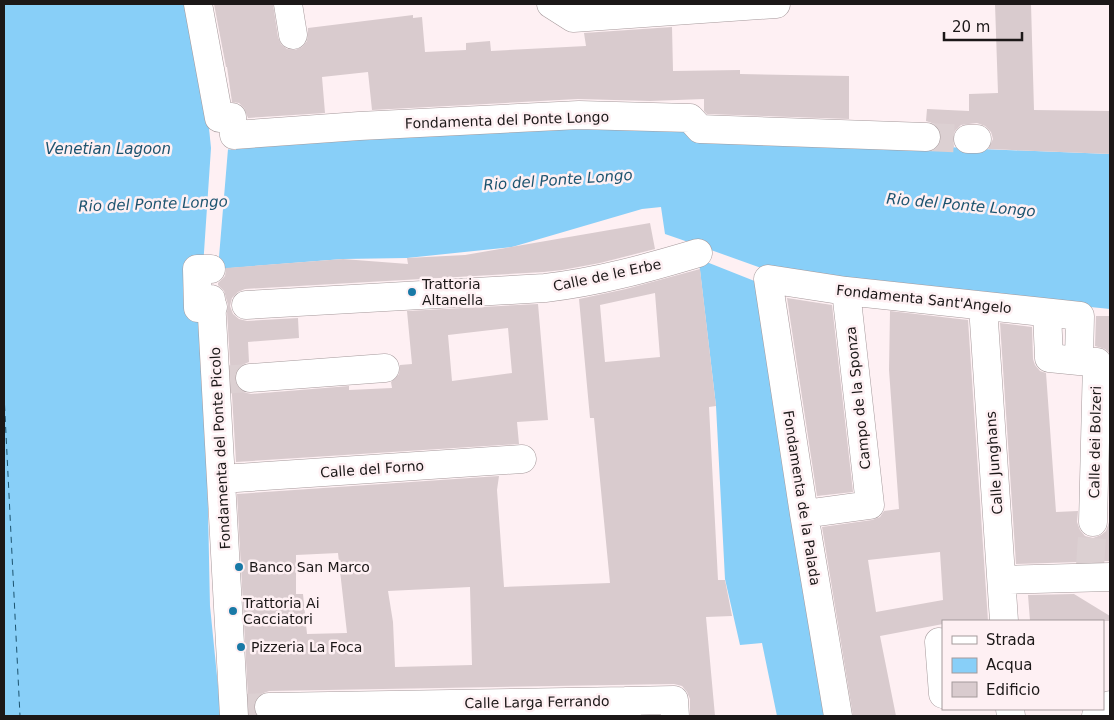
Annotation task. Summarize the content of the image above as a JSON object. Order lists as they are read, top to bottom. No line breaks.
{"streets":{"street":["Fondamenta del Ponte Longo","Calle de le Erbe","Fondamenta Sant'Angelo","Campo de la Sponza","Calle dei Bolzeri","Fondamenta del Ponte Picolo","Calle Junghans","Calle del Forno","Fondamenta de la Palada","Calle Larga Ferrando"]},"crossings":[["Fondamenta Sant'Angelo","Campo de la Sponza"],["Fondamenta Sant'Angelo","Calle dei Bolzeri"],["Fondamenta Sant'Angelo","Calle Junghans"],["Fondamenta Sant'Angelo","Fondamenta de la Palada"],["Campo de la Sponza","Fondamenta de la Palada"],["Fondamenta del Ponte Picolo","Calle del Forno"]],"water":["Venetian Lagoon","Rio del Ponte Longo"],"places":["Trattoria Altanella","Banco San Marco","Trattoria Ai Cacciatori","Pizzeria La Foca"],"legend":["Strada","Acqua","Edificio"],"scale_bar":"20 m"}
